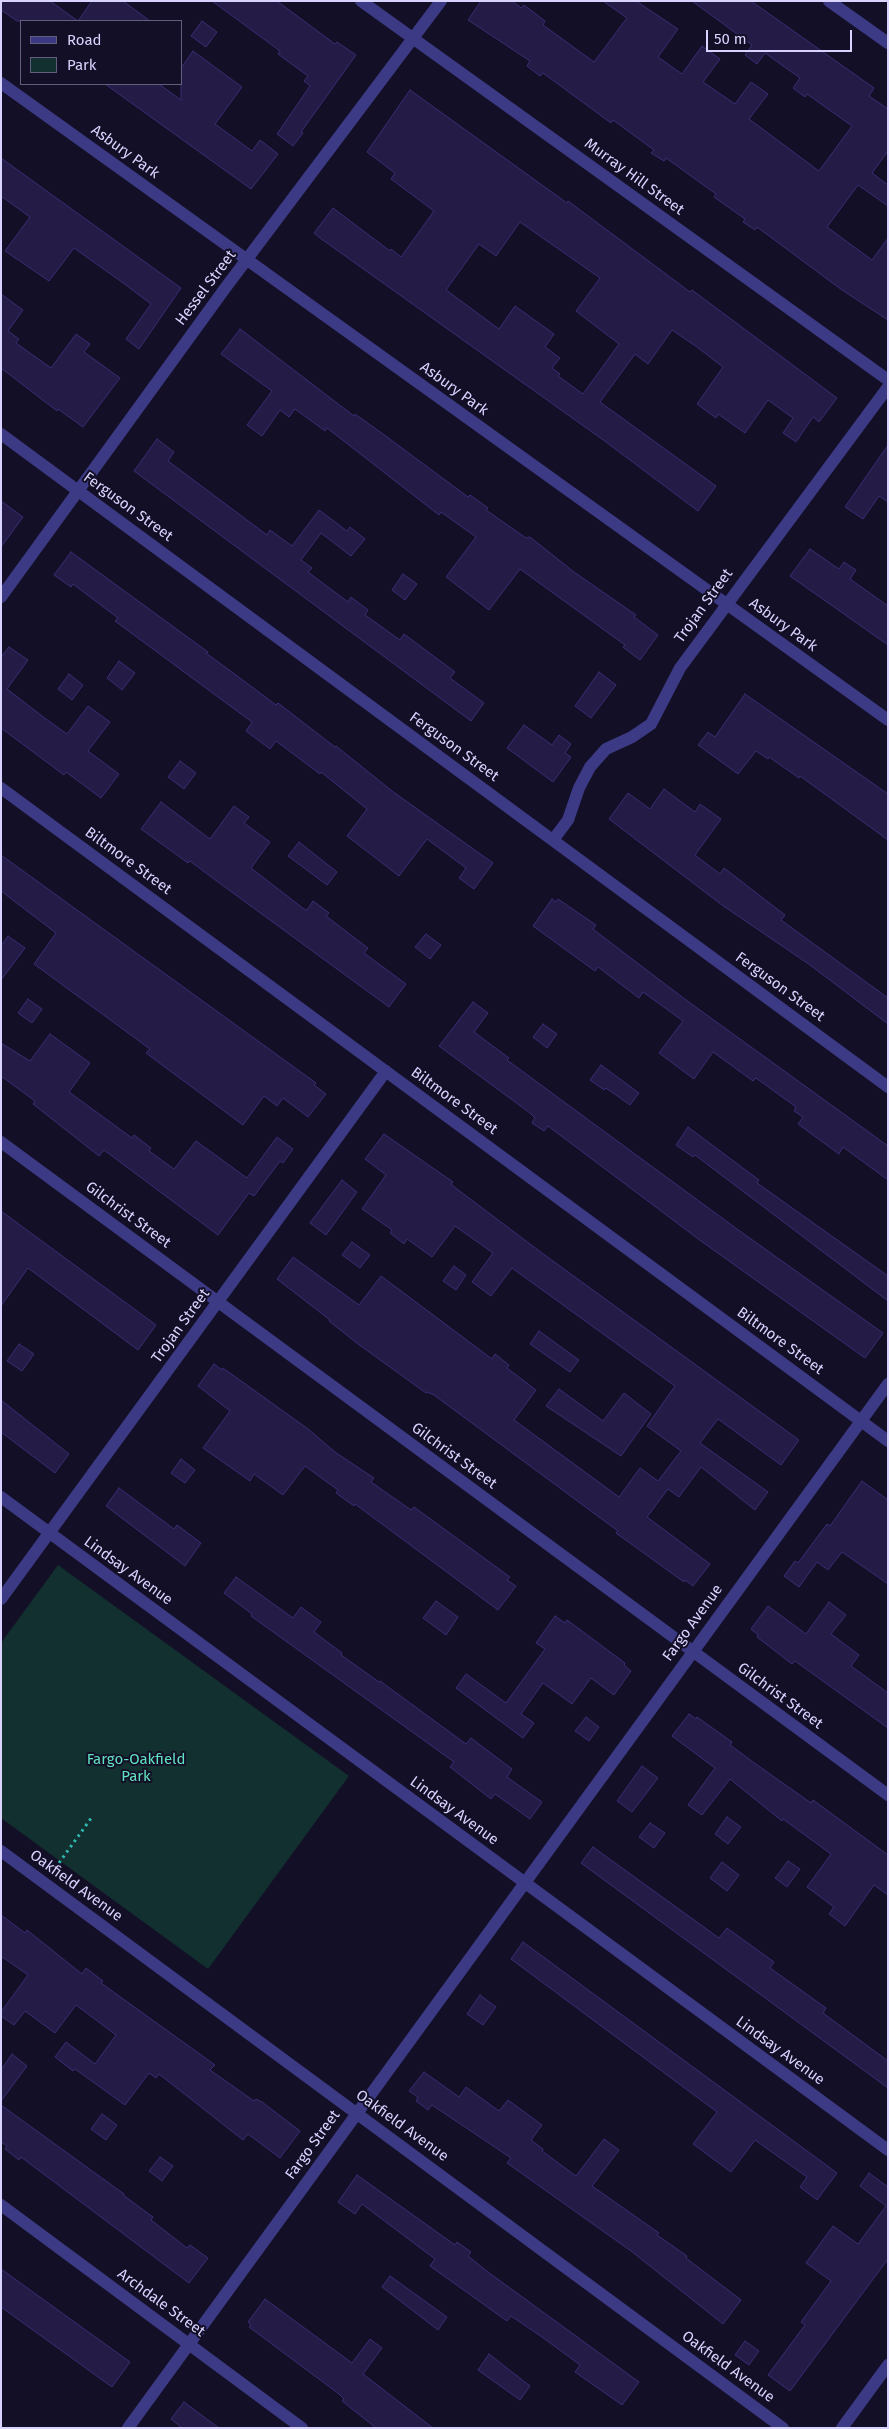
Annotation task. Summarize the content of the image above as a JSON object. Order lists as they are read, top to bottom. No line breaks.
{"streets":{"street":["Asbury Park","Murray Hill Street","Hessel Street","Ferguson Street","Trojan Street","Biltmore Street","Gilchrist Street","Lindsay Avenue","Fargo Avenue","Oakfield Avenue","Fargo Street","Archdale Street"]},"crossings":[["Asbury Park","Hessel Street"],["Asbury Park","Trojan Street"],["Murray Hill Street","Hessel Street"],["Hessel Street","Ferguson Street"],["Ferguson Street","Trojan Street"],["Trojan Street","Biltmore Street"],["Trojan Street","Gilchrist Street"],["Trojan Street","Lindsay Avenue"],["Biltmore Street","Fargo Avenue"],["Gilchrist Street","Fargo Avenue"],["Lindsay Avenue","Fargo Avenue"],["Lindsay Avenue","Fargo Street"],["Fargo Avenue","Fargo Street"],["Oakfield Avenue","Fargo Street"],["Fargo Street","Archdale Street"]],"parks":["Fargo-Oakfield Park"],"legend":["Road","Park"],"scale_bar":"50 m"}
